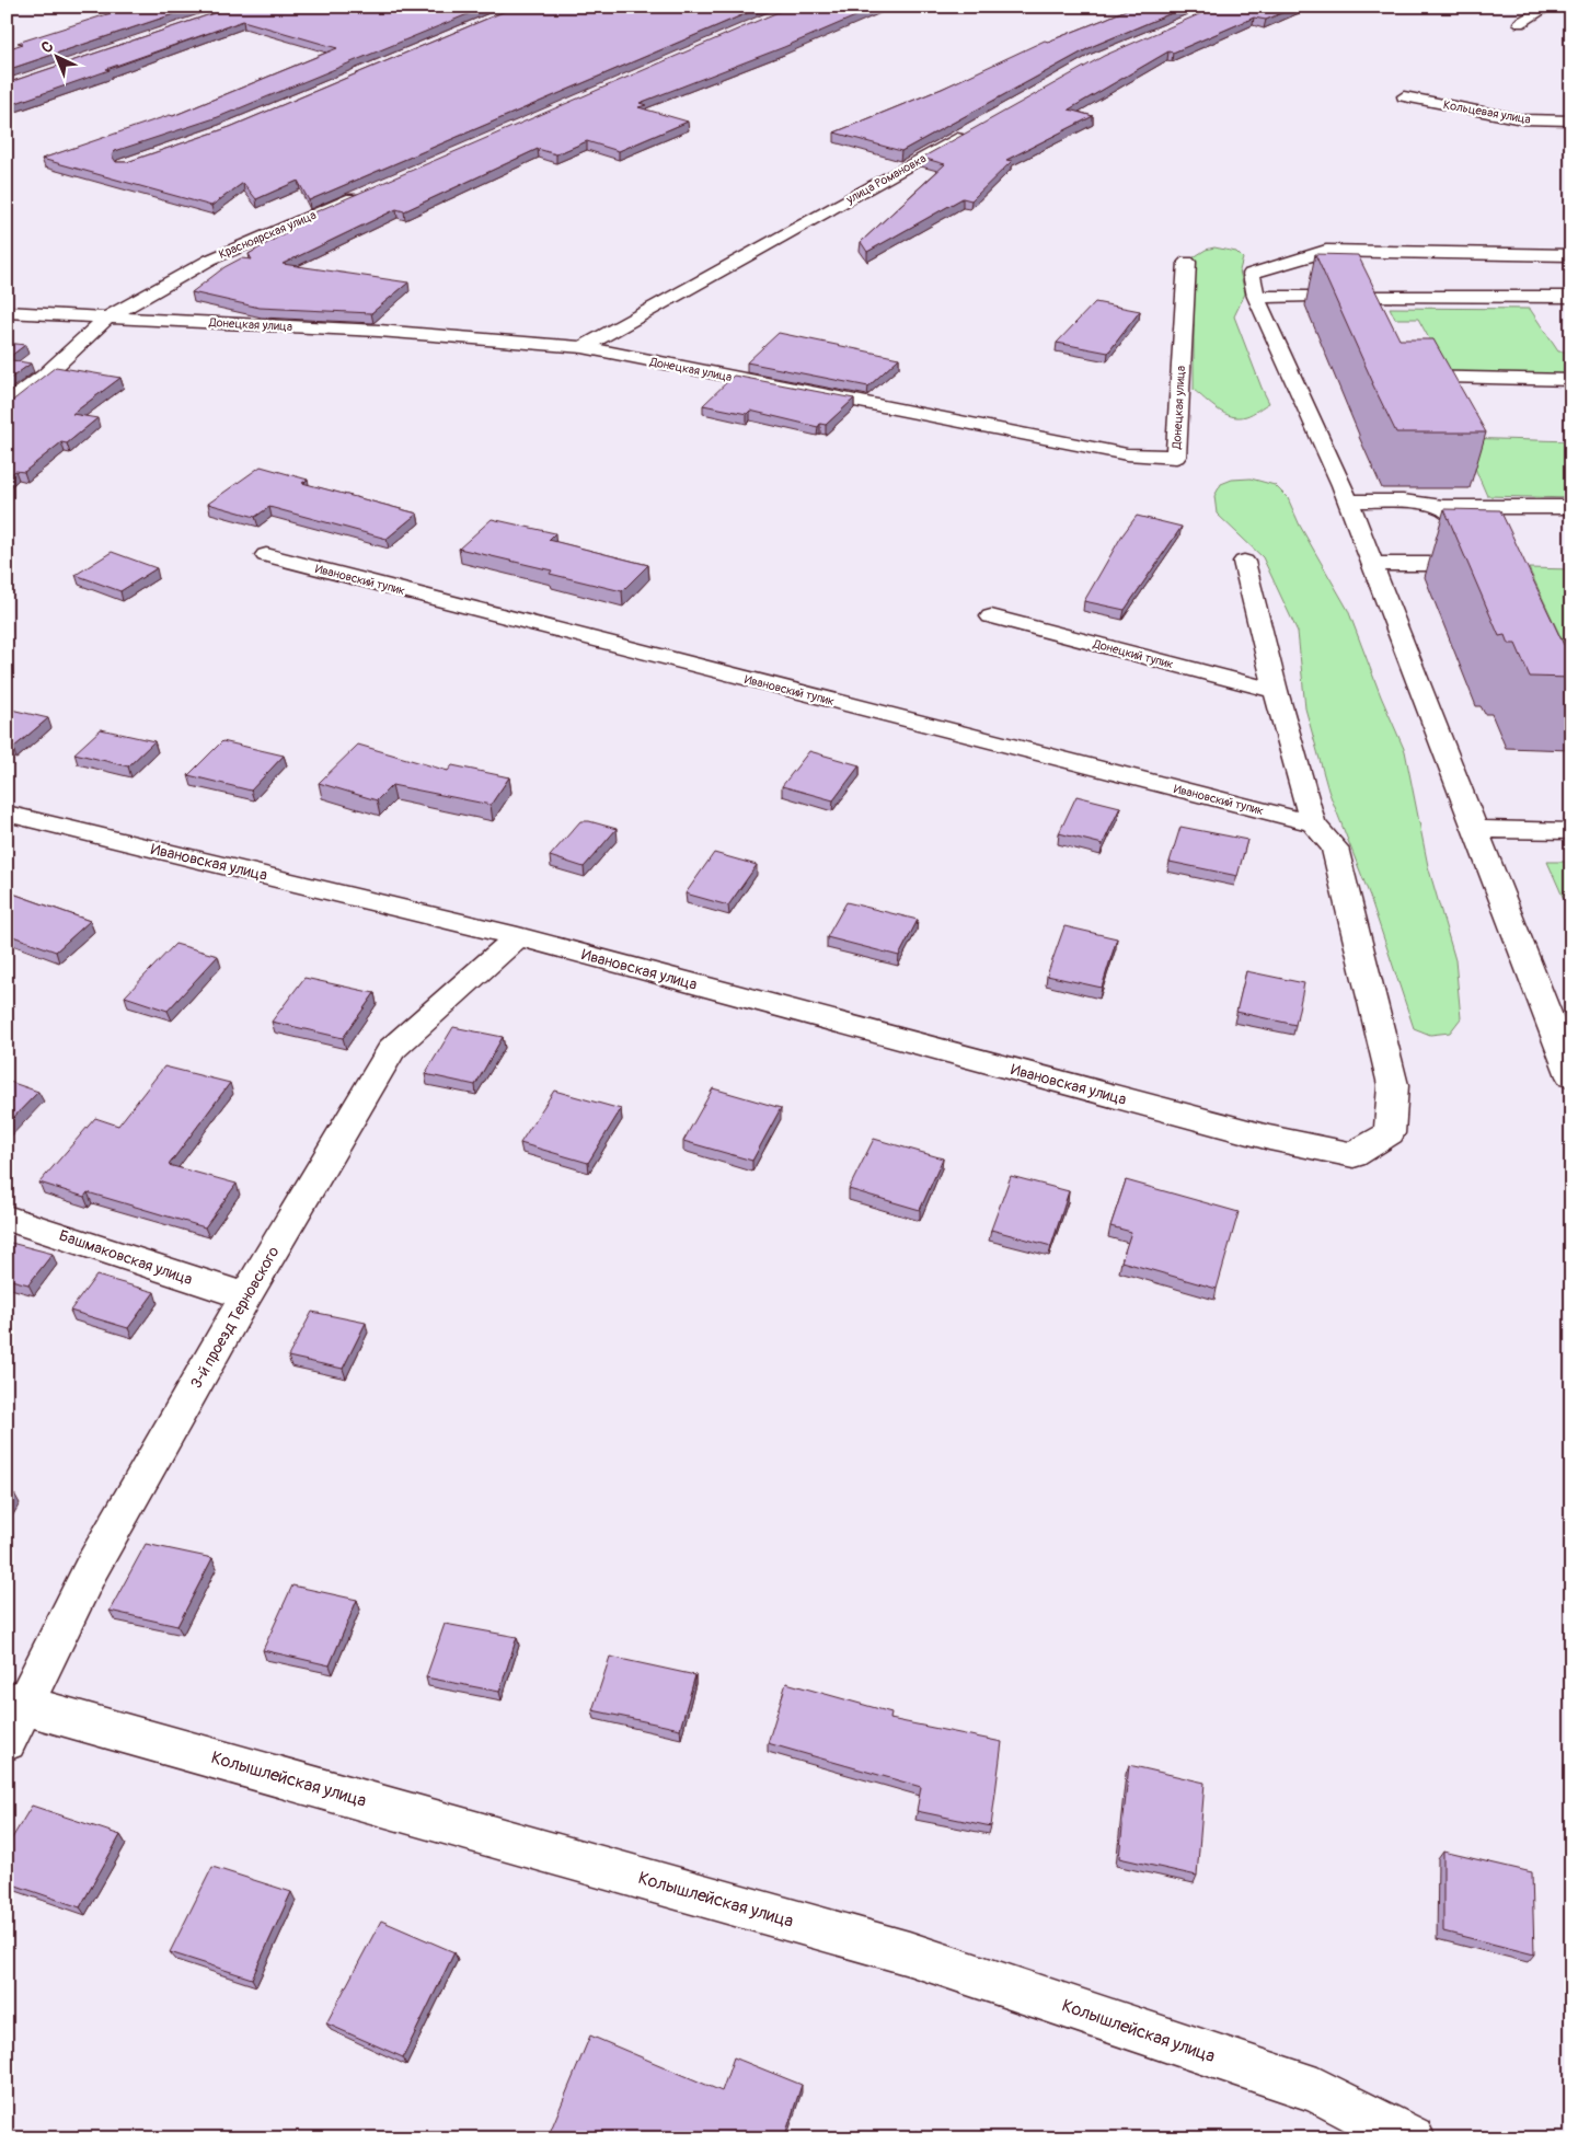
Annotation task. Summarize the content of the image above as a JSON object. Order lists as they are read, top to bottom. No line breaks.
{"streets":{"street":["Кольцевая улица","улица Романовка","Красноярская улица","Донецкая улица","Ивановский тупик","Донецкий тупик","Ивановская улица","Башмаковская улица","3-й проезд Терновского","Колышлейская улица"]},"crossings":[["улица Романовка","Донецкая улица"],["Красноярская улица","Донецкая улица"],["Ивановский тупик","Ивановская улица"],["Ивановская улица","3-й проезд Терновского"],["Башмаковская улица","3-й проезд Терновского"],["3-й проезд Терновского","Колышлейская улица"]],"north":"top left"}
